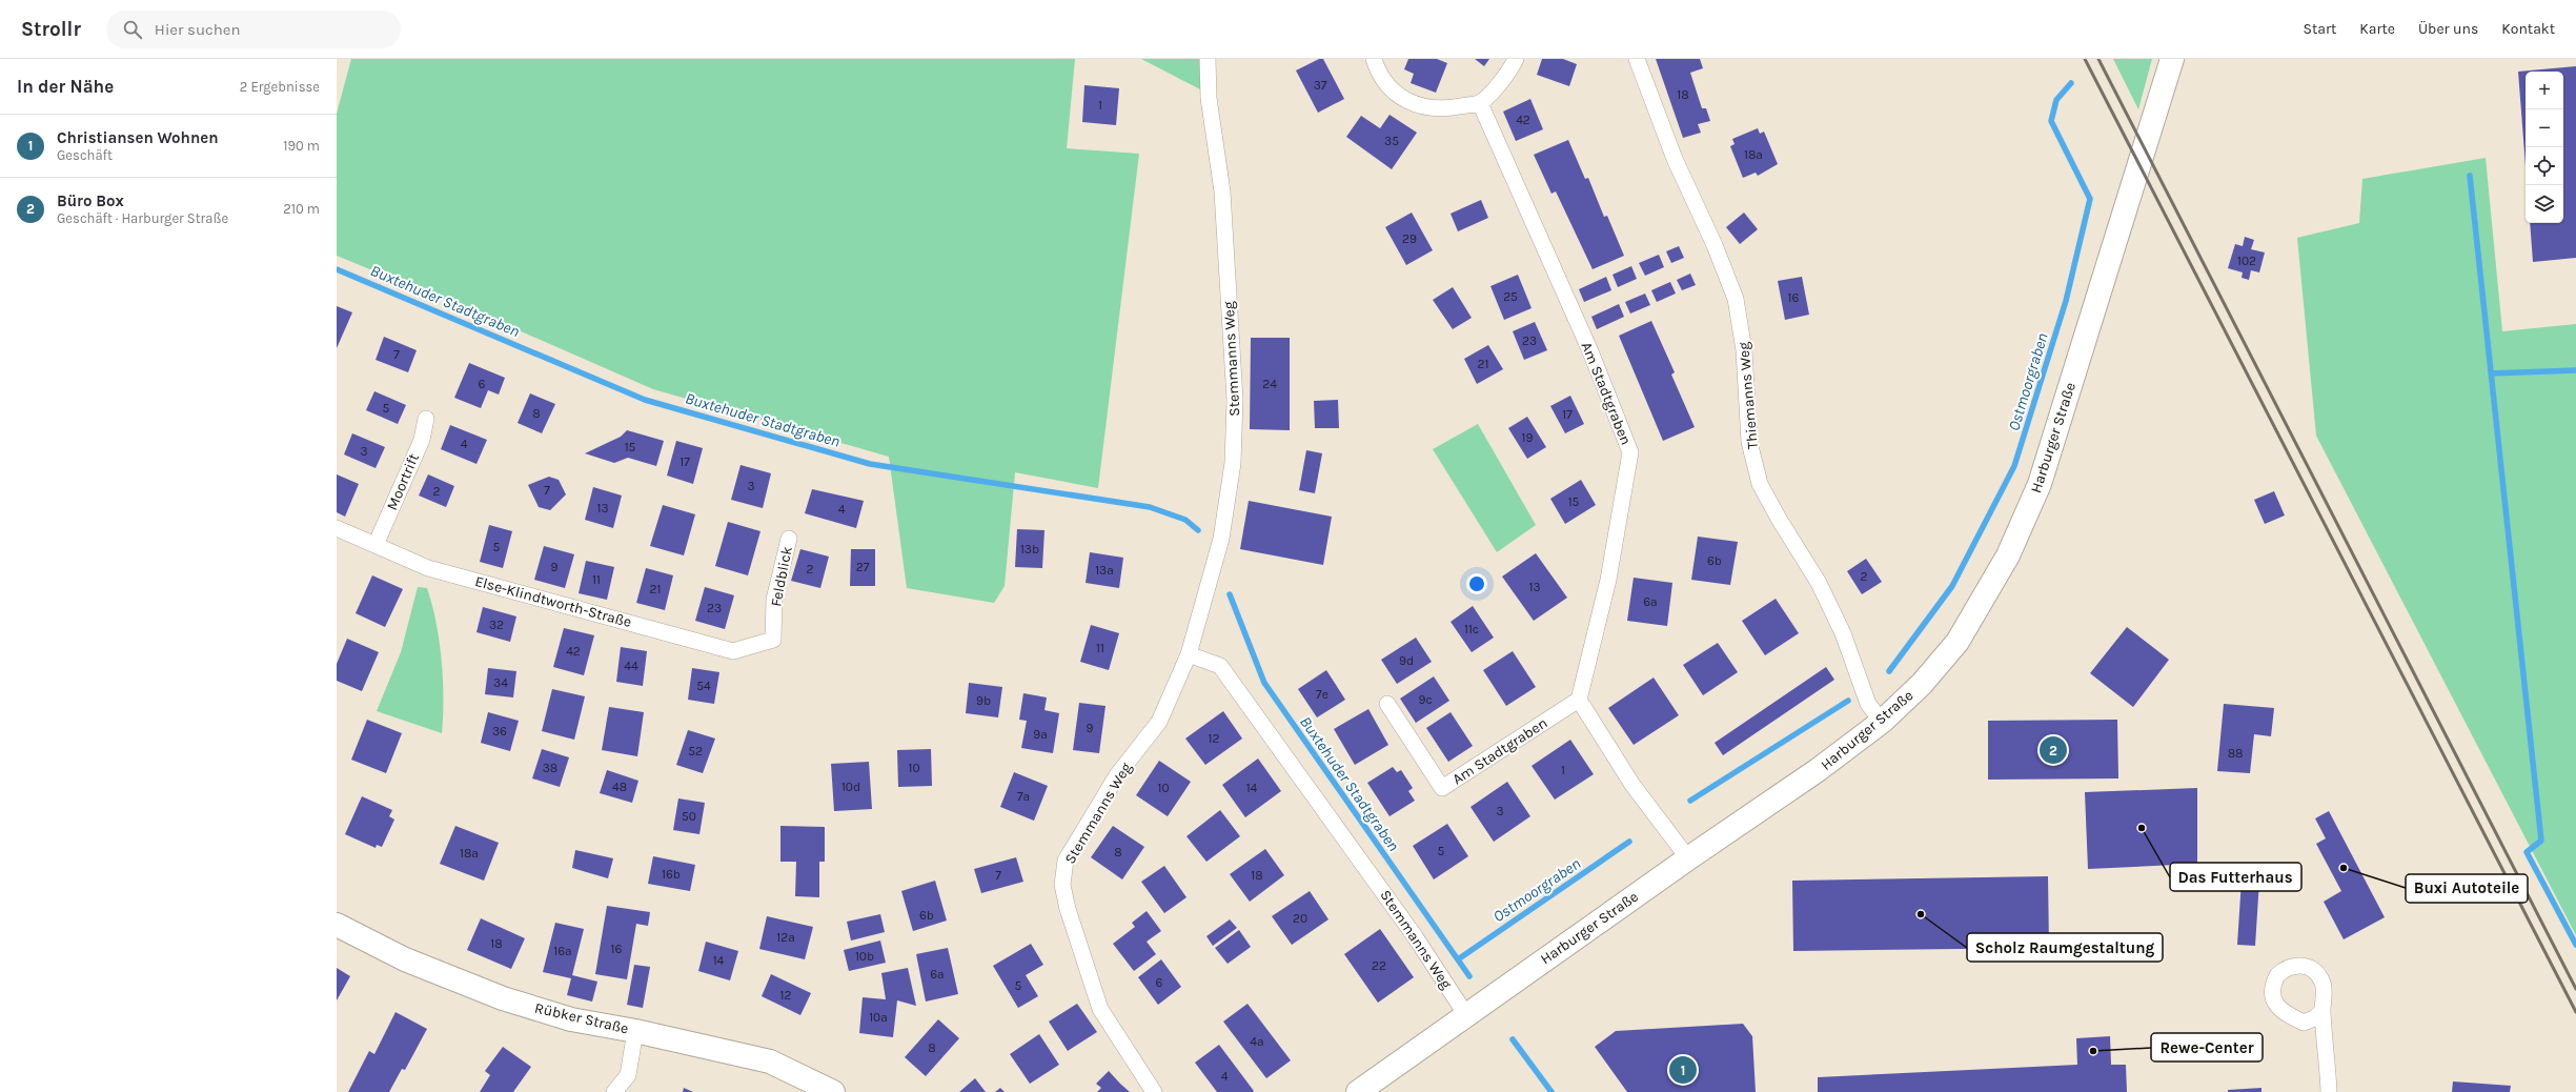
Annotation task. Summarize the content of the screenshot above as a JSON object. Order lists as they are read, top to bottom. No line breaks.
{"streets":{"street":["Stemmanns Weg","Am Stadtgraben","Thiemanns Weg","Harburger Straße","Moortrift","Feldblick","Else-Klindtworth-Straße","Rübker Straße"]},"crossings":[["Stemmanns Weg","Harburger Straße"],["Thiemanns Weg","Harburger Straße"],["Moortrift","Else-Klindtworth-Straße"],["Feldblick","Else-Klindtworth-Straße"]],"water":["Buxtehuder Stadtgraben","Ostmoorgraben"],"places":["Das Futterhaus","Buxi Autoteile","Scholz Raumgestaltung","Rewe-Center"],"house_numbers":["37","18","1","42","35","18a","29","102","25","16","23","7","21","6","24","5","8","17","19","4","15","3","17","3","7","2","15","13","4","5","13b","6b","9","27","2","13a","2","11","13","21","6a","23","32","11c","11","42","9d","44","34","54","7e","9c","9b","9","36","9a","12","52","88","38","10","1","48","10d","10","14","7a","3","50","5","8","18a","16b","7","18","6b","20","12a","18","16","16a","10b","14","22","6a","6","5","12","10a","4a","8","4"],"page":{"header":"Strollr","search":"Hier suchen","nav":["Start","Karte","Über uns","Kontakt"],"heading":["In der Nähe","2 Ergebnisse"],"map_buttons":["+","−"],"list":[{"mark":"1","name":"Christiansen Wohnen","note":"Geschäft","value":"190 m"},{"mark":"2","name":"Büro Box","note":"Geschäft · Harburger Straße","value":"210 m"}],"pins":["2","1"]}}
